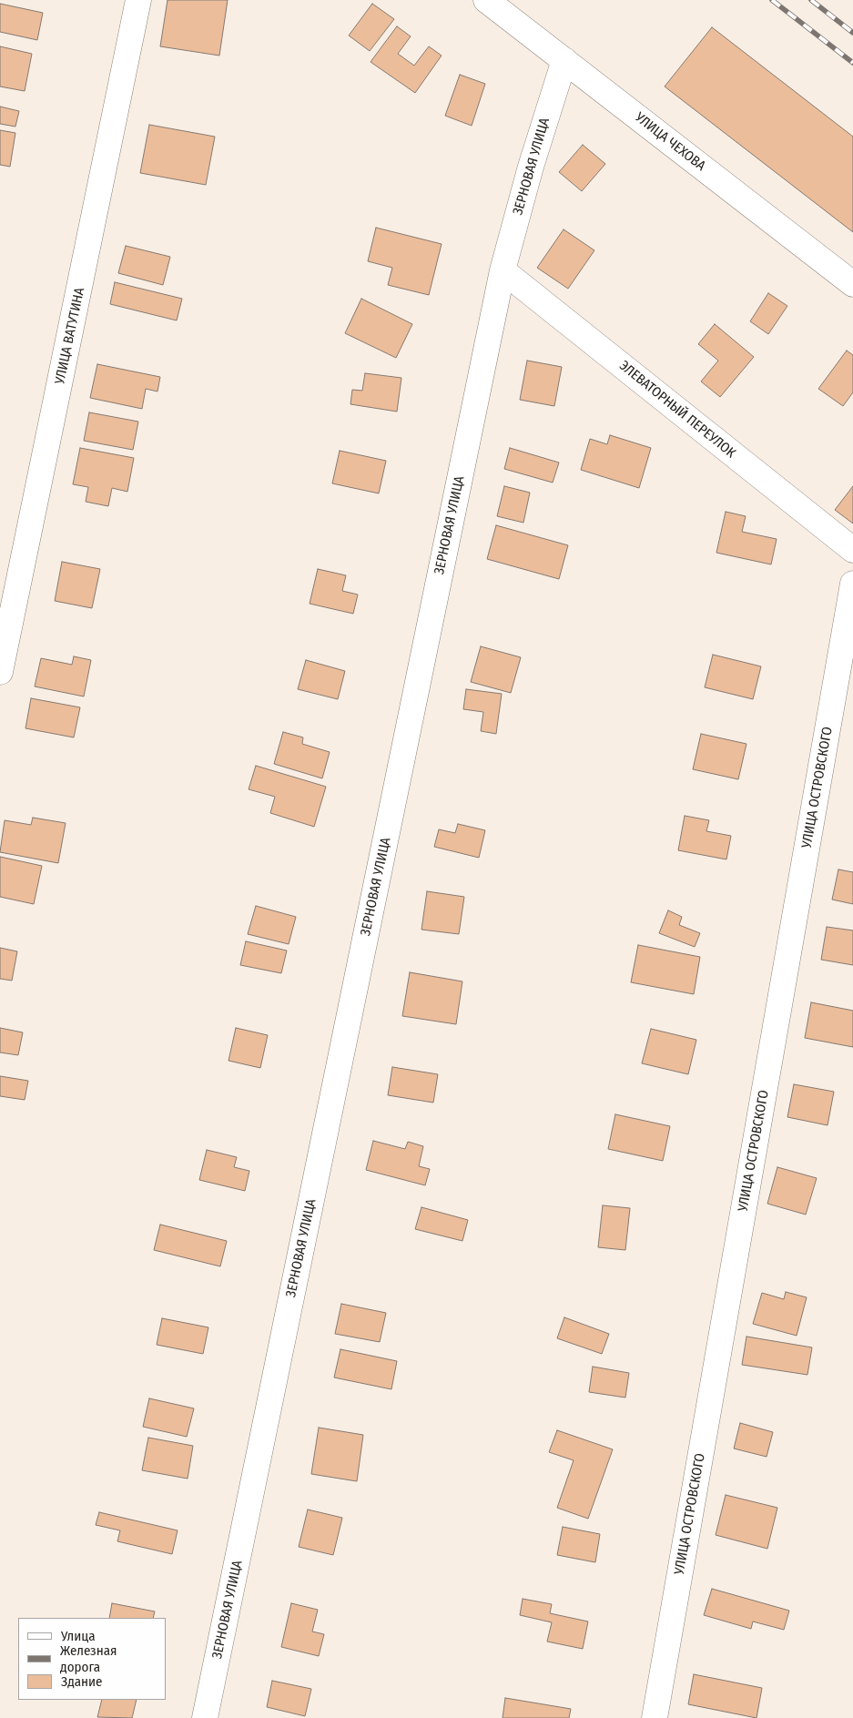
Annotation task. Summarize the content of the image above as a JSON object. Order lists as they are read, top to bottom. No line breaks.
{"streets":{"street":["УЛИЦА ЧЕХОВА","ЗЕРНОВАЯ УЛИЦА","УЛИЦА ВАТУТИНА","ЭЛЕВАТОРНЫЙ ПЕРЕУЛОК","УЛИЦА ОСТРОВСКОГО"]},"crossings":[["УЛИЦА ЧЕХОВА","ЗЕРНОВАЯ УЛИЦА"],["ЗЕРНОВАЯ УЛИЦА","ЭЛЕВАТОРНЫЙ ПЕРЕУЛОК"]],"legend":["Улица","Железная дорога","Здание"]}
